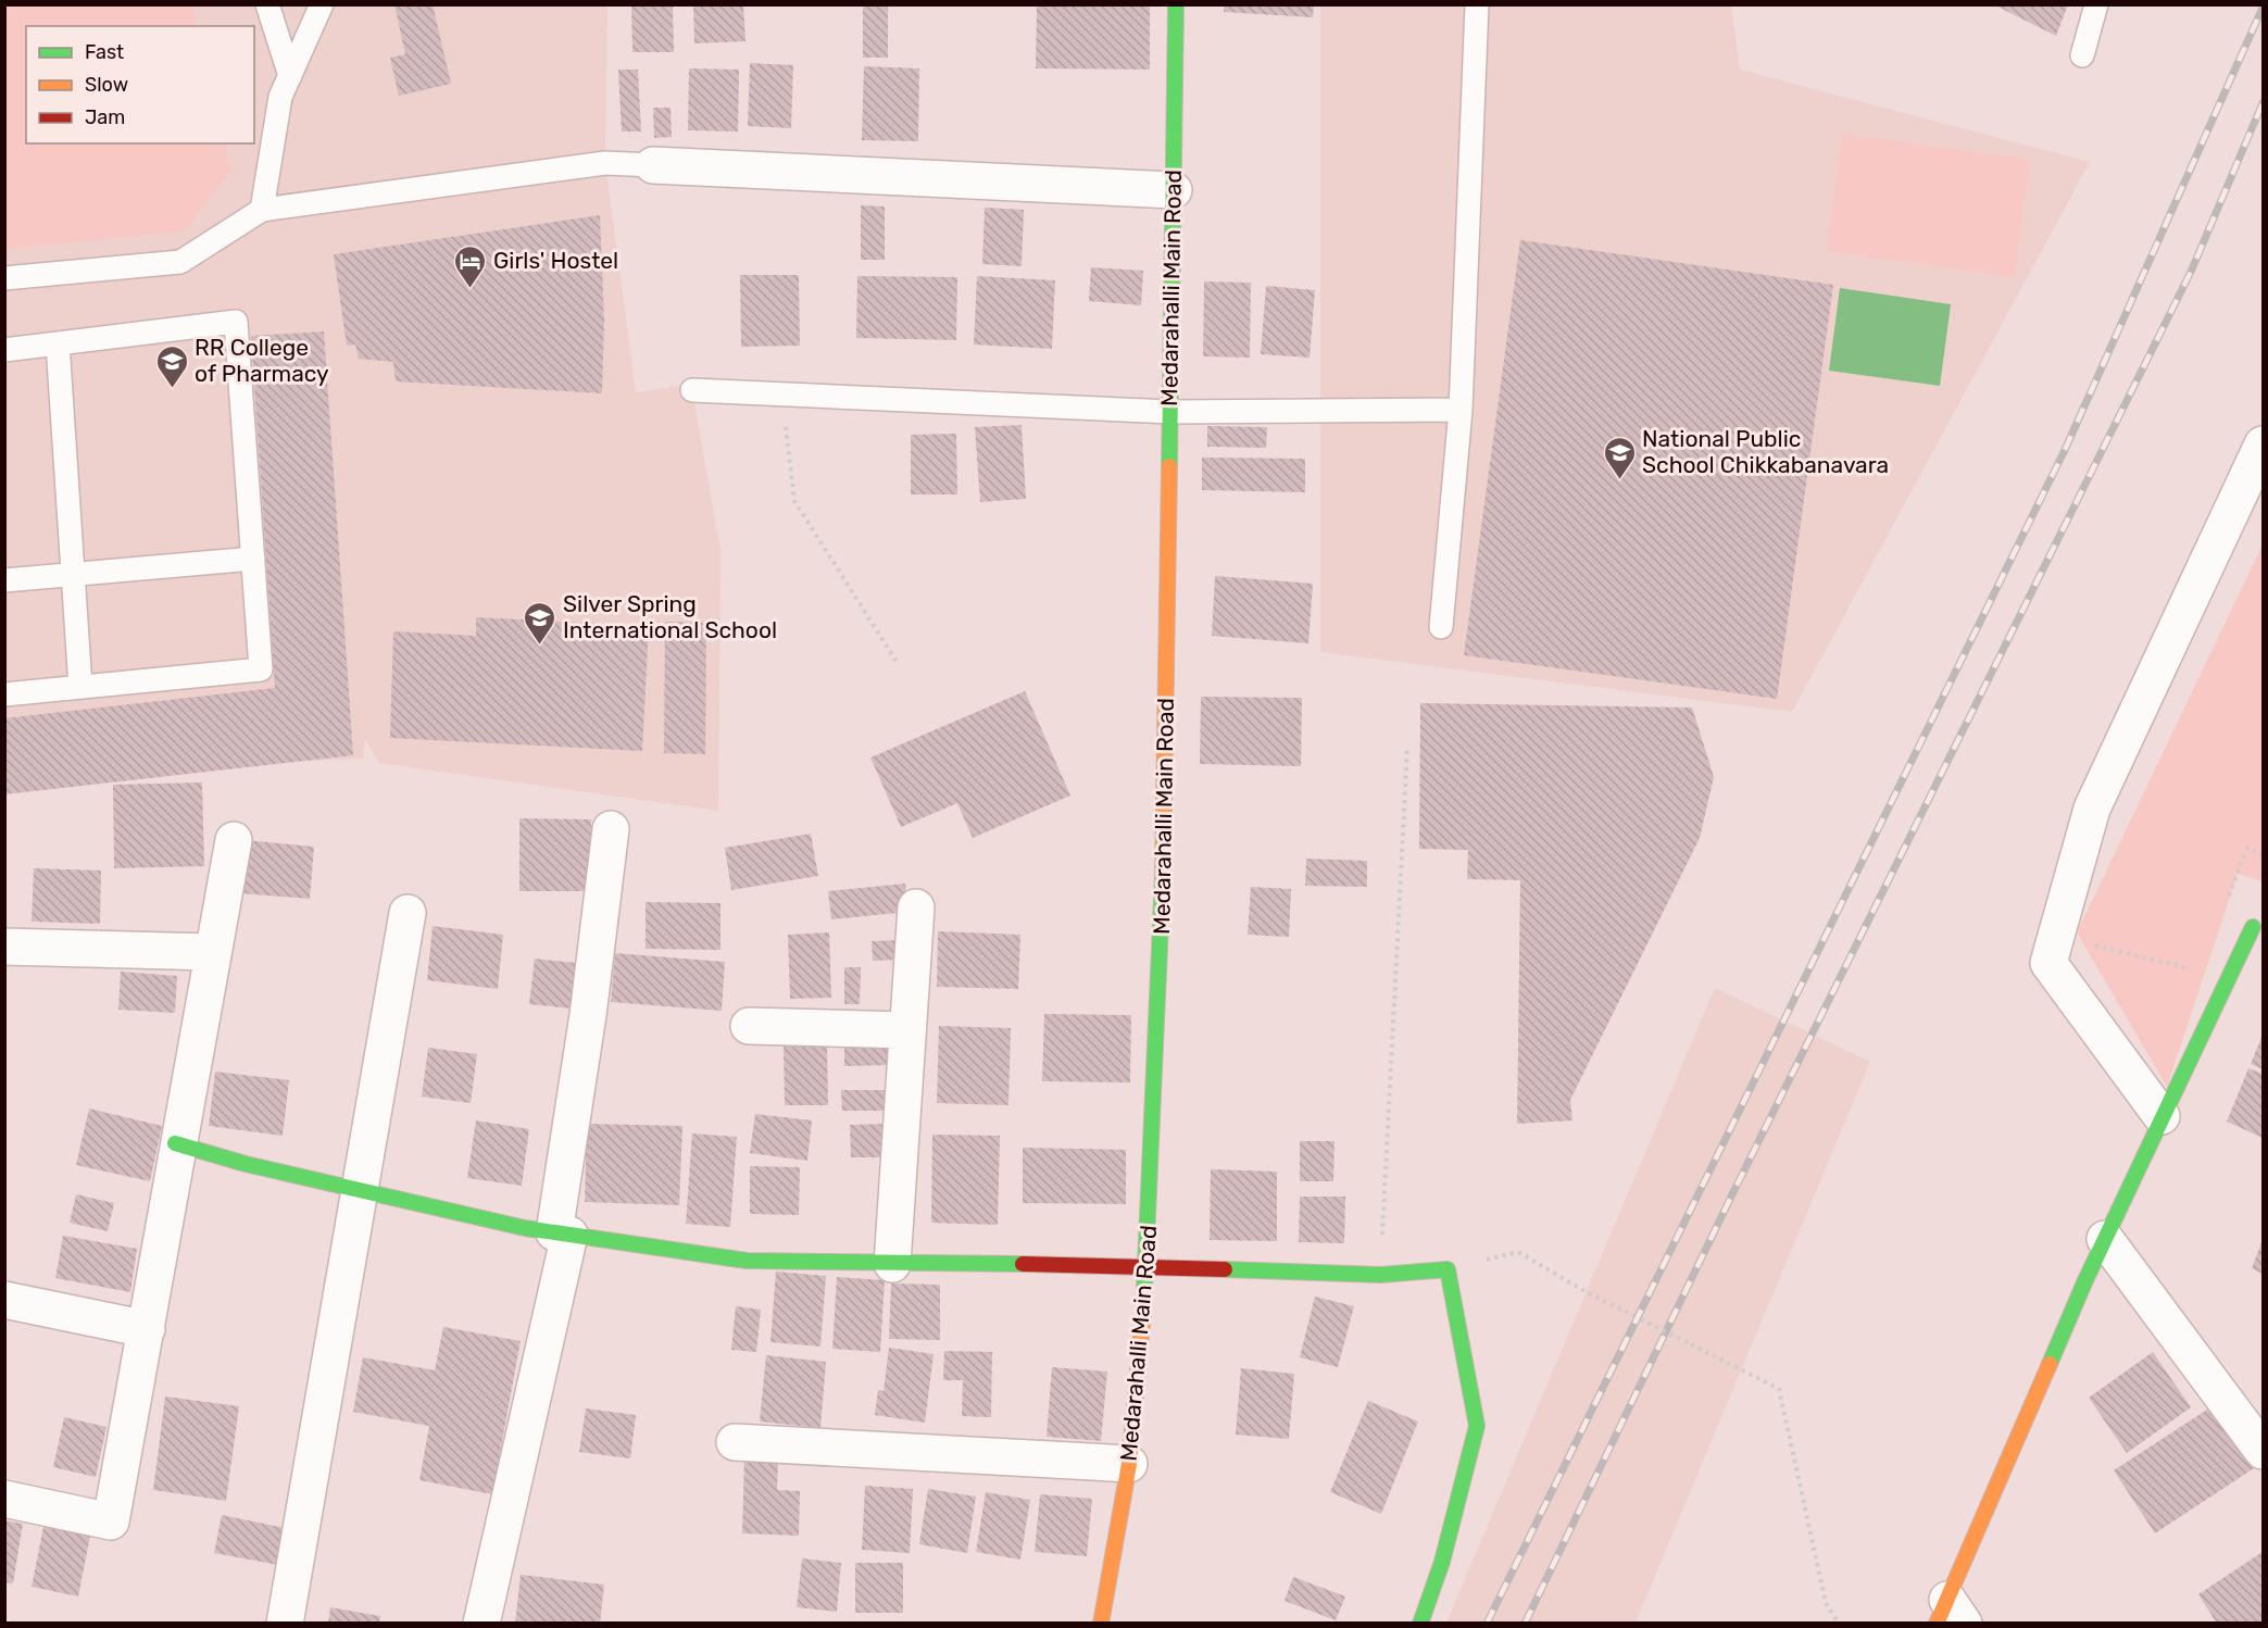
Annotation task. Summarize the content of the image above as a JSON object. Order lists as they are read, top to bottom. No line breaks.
{"streets":{"street":["Medarahalli Main Road"]},"places":{"hotel":["Girls' Hostel"],"school or university":["RR College of Pharmacy","National Public School Chikkabanavara","Silver Spring International School"]},"legend":["Fast","Slow","Jam"]}
